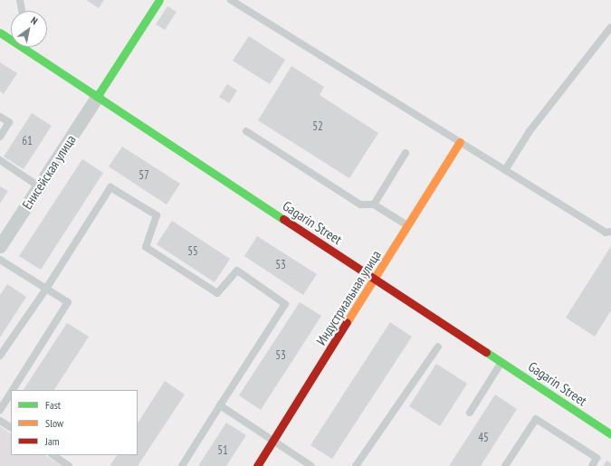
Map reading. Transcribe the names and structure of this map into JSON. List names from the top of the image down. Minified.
{"streets":{"main road":["Gagarin Street","Индустриальная улица"],"street":["Енисейская улица"]},"crossings":[["Енисейская улица","Gagarin Street"],["Gagarin Street","Индустриальная улица"]],"house_numbers":["52","61","57","55","53","53","45","51"],"legend":["Fast","Slow","Jam"],"north":"top right"}
